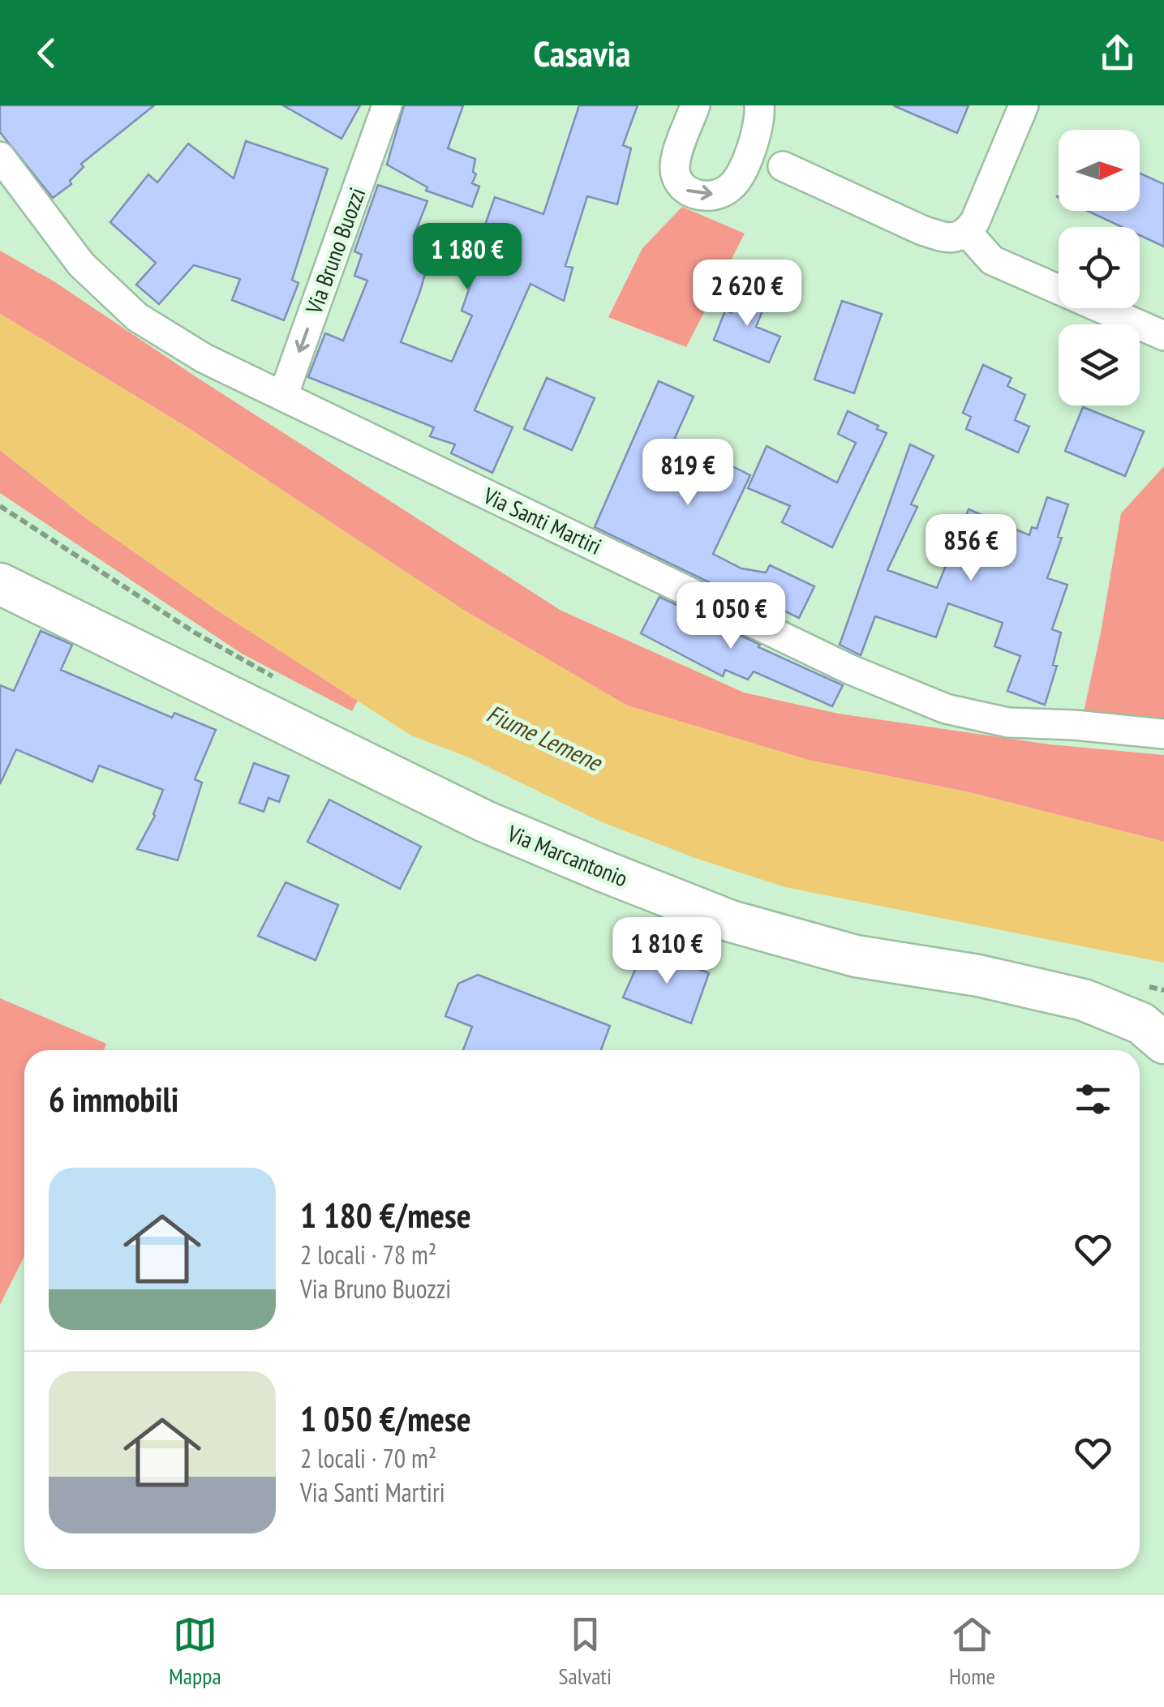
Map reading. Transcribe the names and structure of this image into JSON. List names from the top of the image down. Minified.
{"streets":{"main road":["Via Marcantonio"],"street":["Via Bruno Buozzi","Via Santi Martiri"]},"crossings":[["Via Bruno Buozzi","Via Santi Martiri"]],"one_way":["Via Bruno Buozzi"],"water":["Fiume Lemene"],"north":"right","page":{"header":"Casavia","price":["1 180 €","2 620 €","819 €","856 €","1 050 €","1 810 €"],"heading":"6 immobili","list":[{"name":"1 180 €/mese","note":"2 locali · 78 m² · Via Bruno Buozzi"},{"name":"1 050 €/mese","note":"2 locali · 70 m² · Via Santi Martiri"}],"tabs":["Mappa","Salvati","Home"]}}
